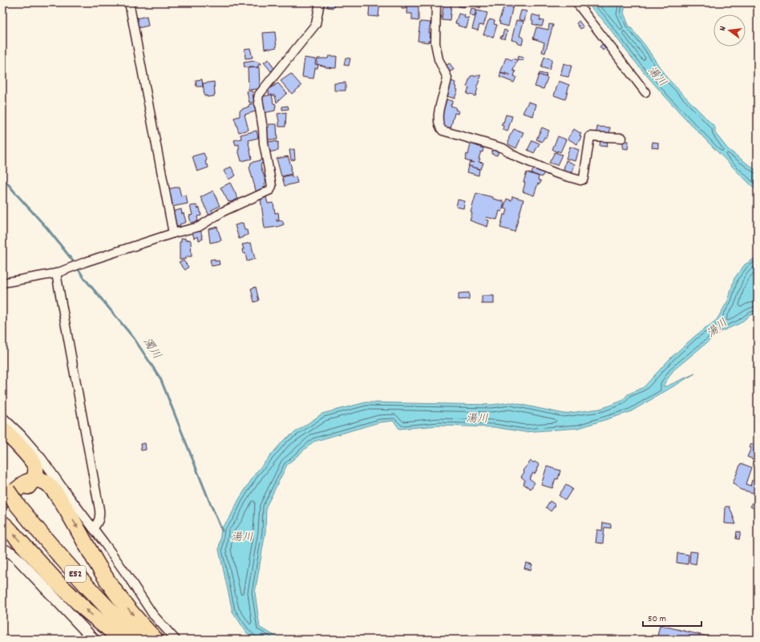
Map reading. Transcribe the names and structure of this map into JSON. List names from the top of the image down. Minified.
{"streets":{"highway":["E52"]},"water":["湯川","濁川"],"scale_bar":"50 m","north":"left"}
